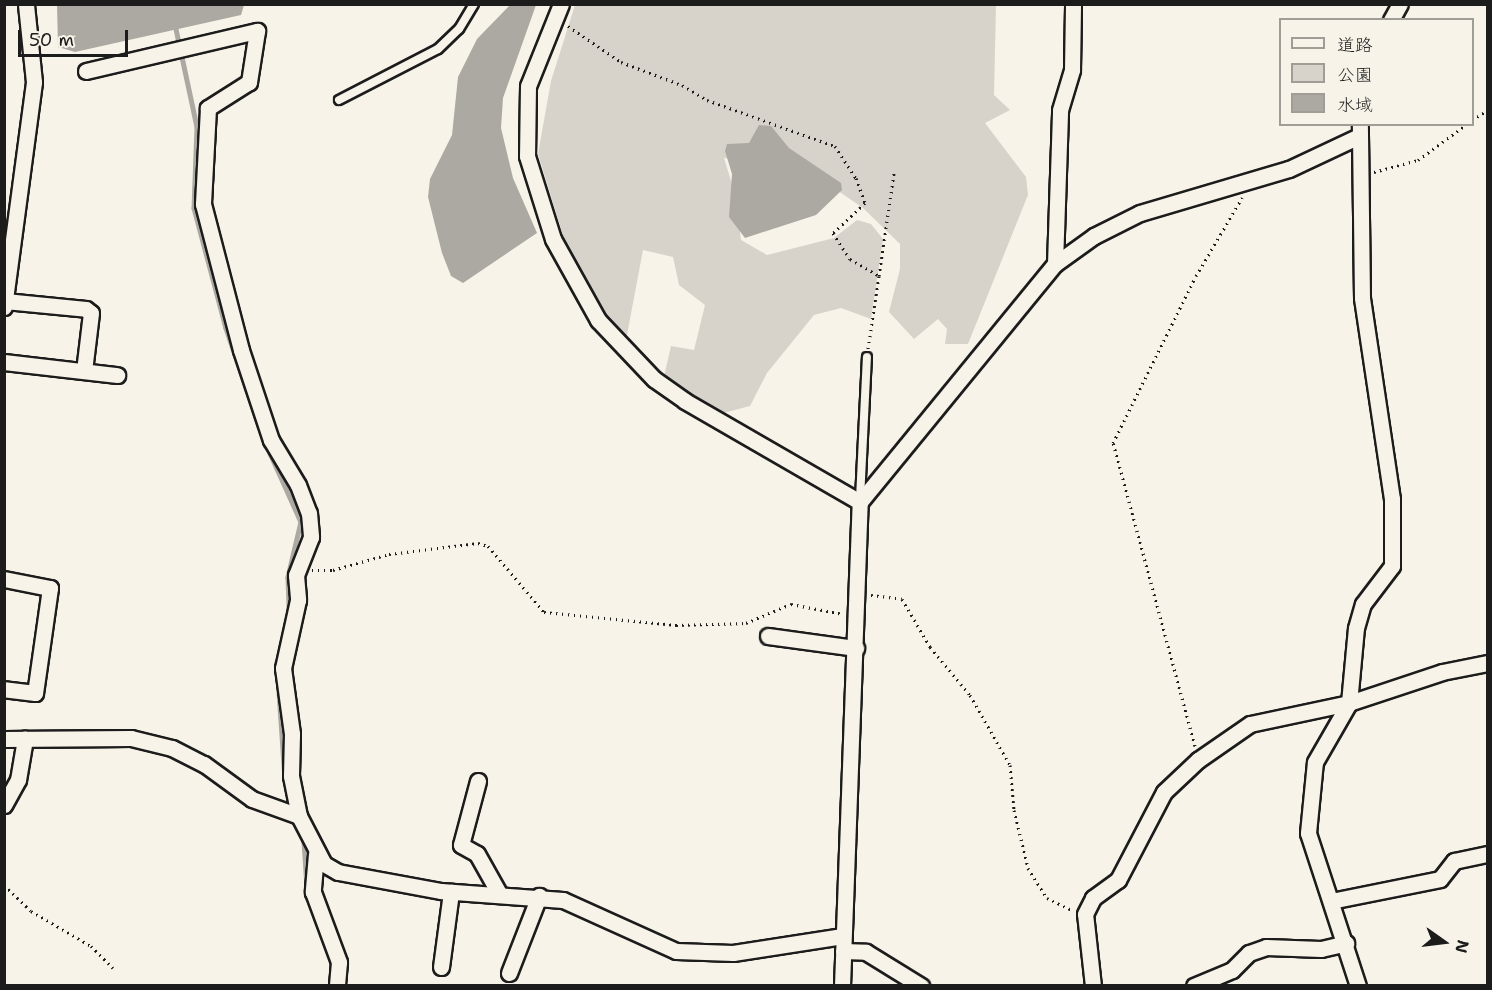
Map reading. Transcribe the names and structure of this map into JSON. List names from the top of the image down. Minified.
{"legend":["道路","公園","水域"],"scale_bar":"50 m","north":"right"}
